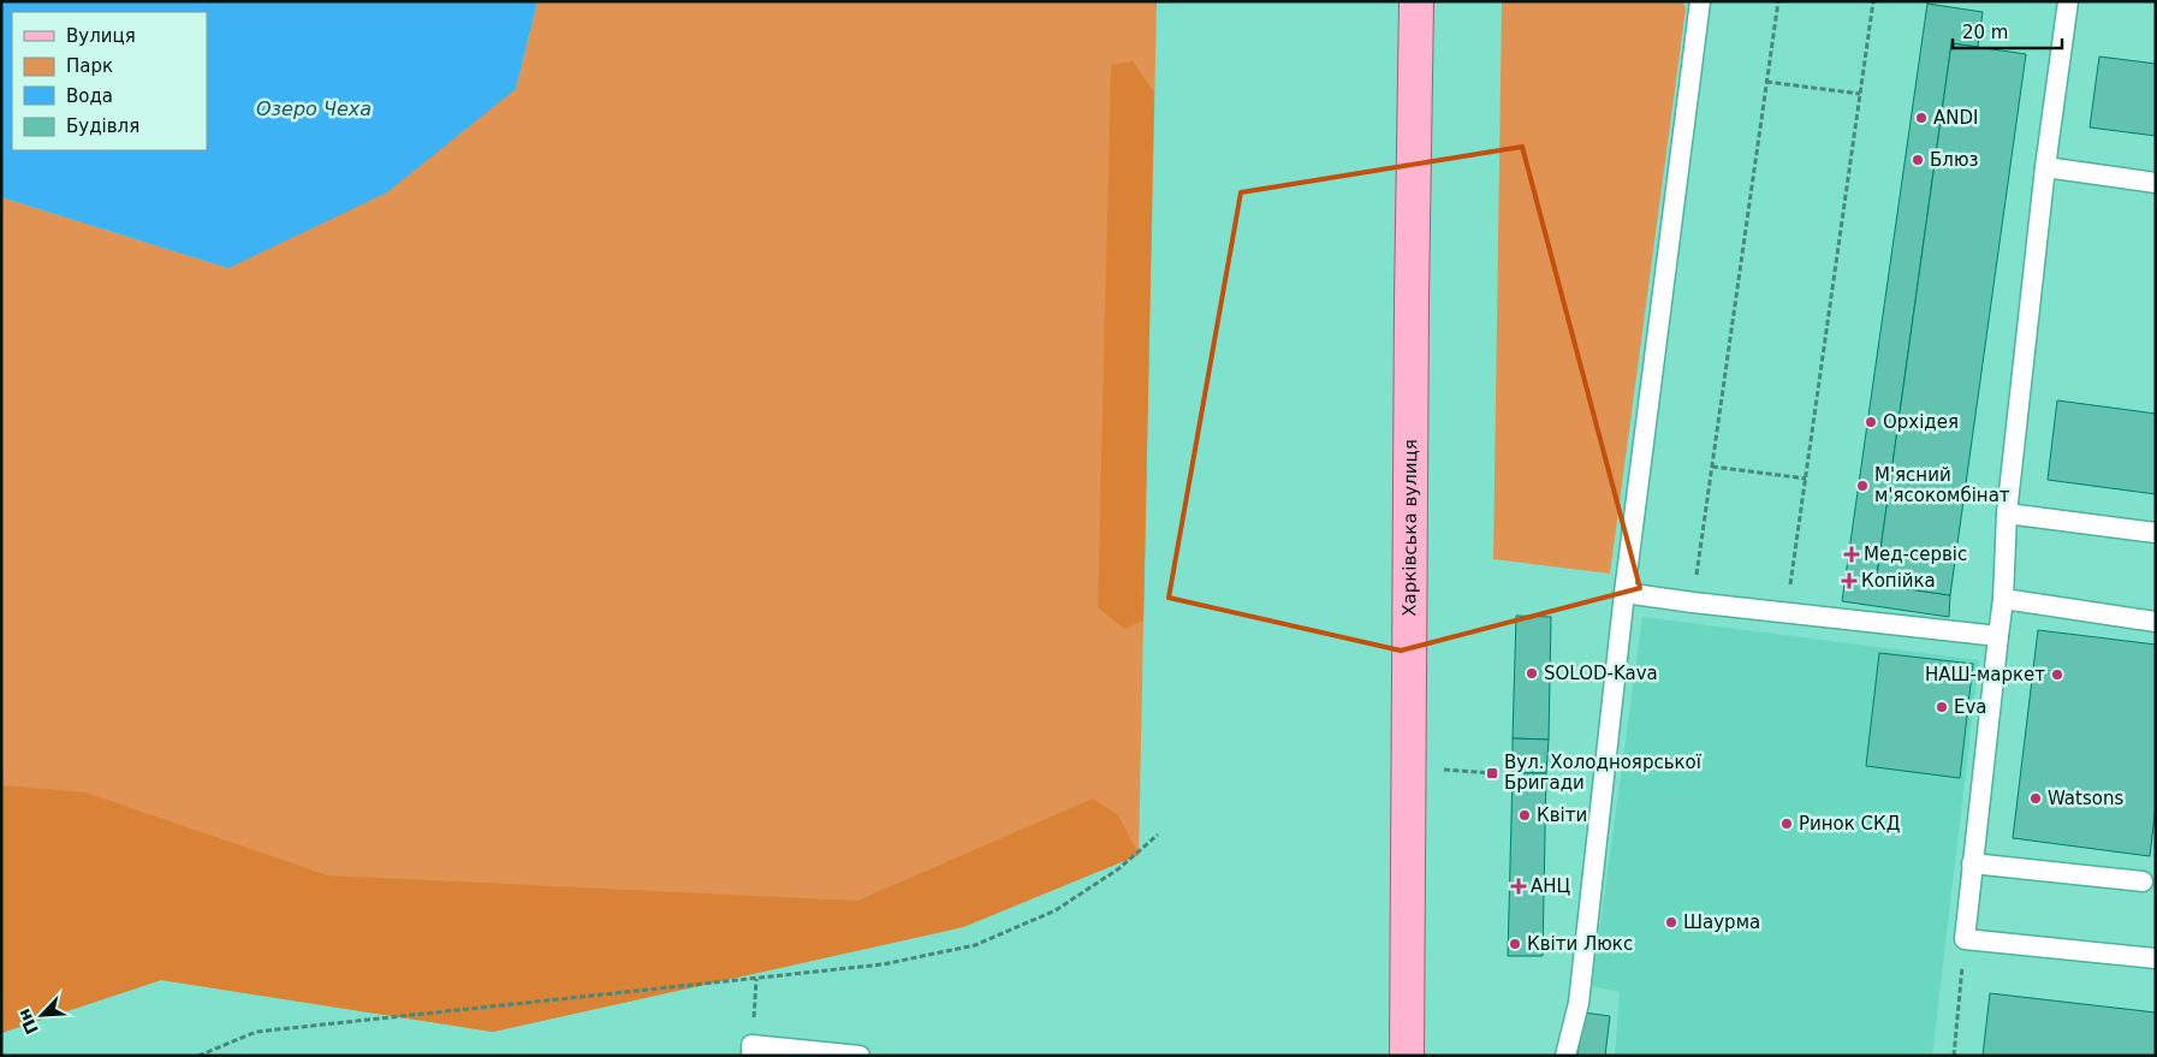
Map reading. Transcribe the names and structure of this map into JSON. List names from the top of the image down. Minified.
{"streets":{"main road":["Харківська вулиця"]},"water":["Озеро Чеха"],"places":{"other":["ANDI","Блюз","Орхідея","М'ясний м'ясокомбінат","SOLOD-Kava","НАШ-маркет","Eva","Watsons","Квіти","Ринок СКД","Шаурма","Квіти Люкс"],"health":["Мед-сервіс","Копійка","АНЦ"],"transit":["Вул. Холодноярської Бригади"]},"legend":["Вулиця","Парк","Вода","Будівля"],"scale_bar":"20 m","north":"bottom left"}
